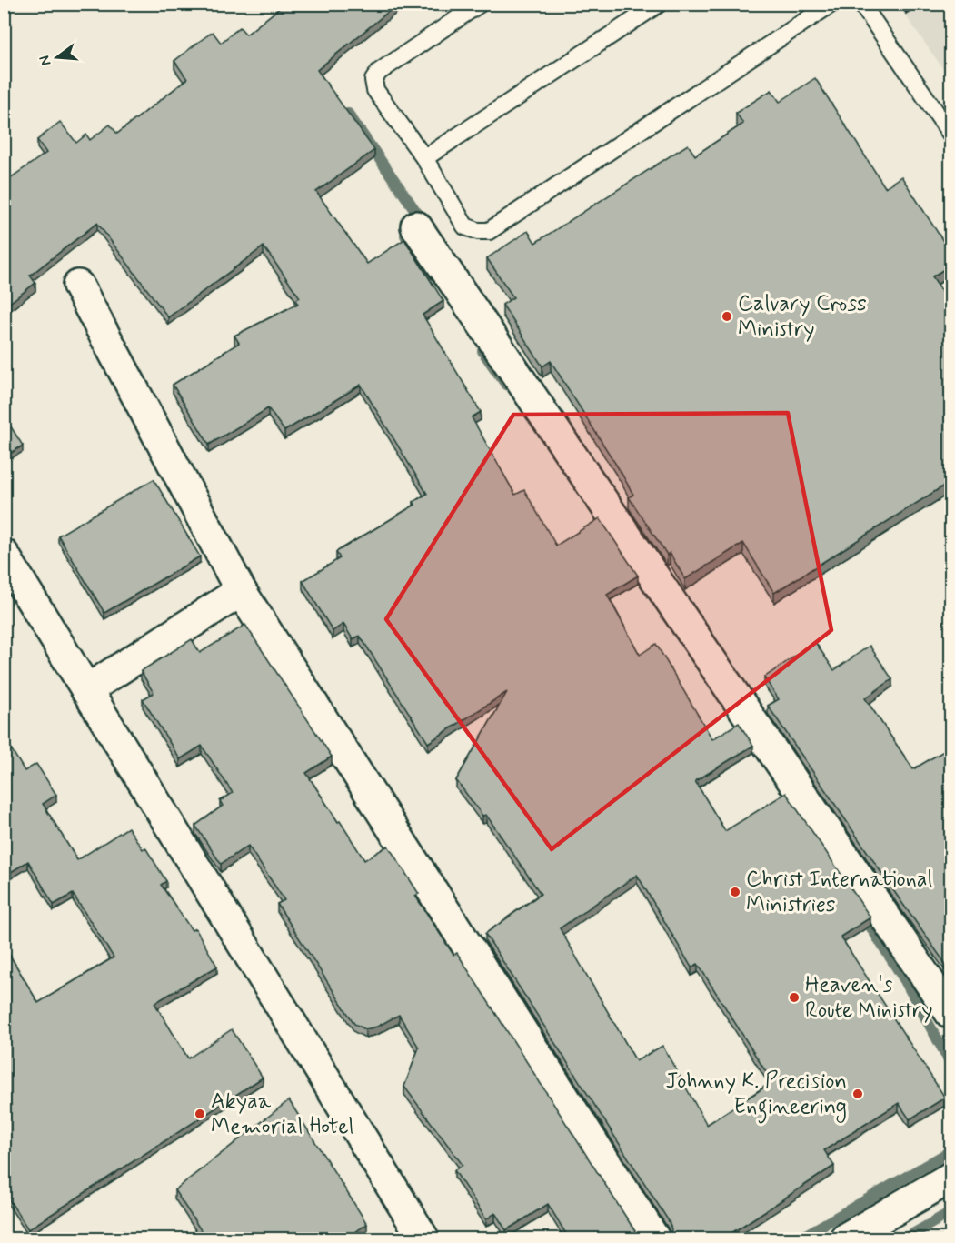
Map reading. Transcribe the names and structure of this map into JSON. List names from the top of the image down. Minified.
{"places":["Calvary Cross Ministry","Christ International Ministries","Heaven's Route Ministry","Johnny K. Precision Engineering","Akyaa Memorial Hotel"],"north":"left"}
